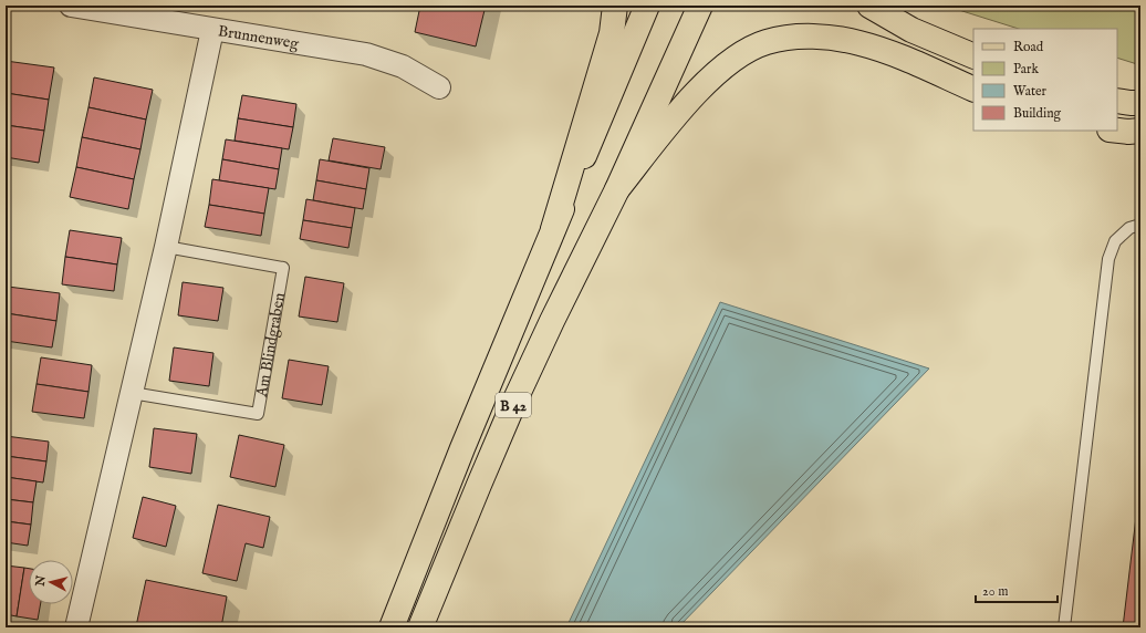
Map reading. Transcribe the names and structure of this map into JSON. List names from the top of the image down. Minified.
{"streets":{"main road":["B 42"],"street":["Brunnenweg"],"lane":["Am Blindgraben"]},"legend":["Road","Park","Water","Building"],"scale_bar":"20 m","north":"left"}
